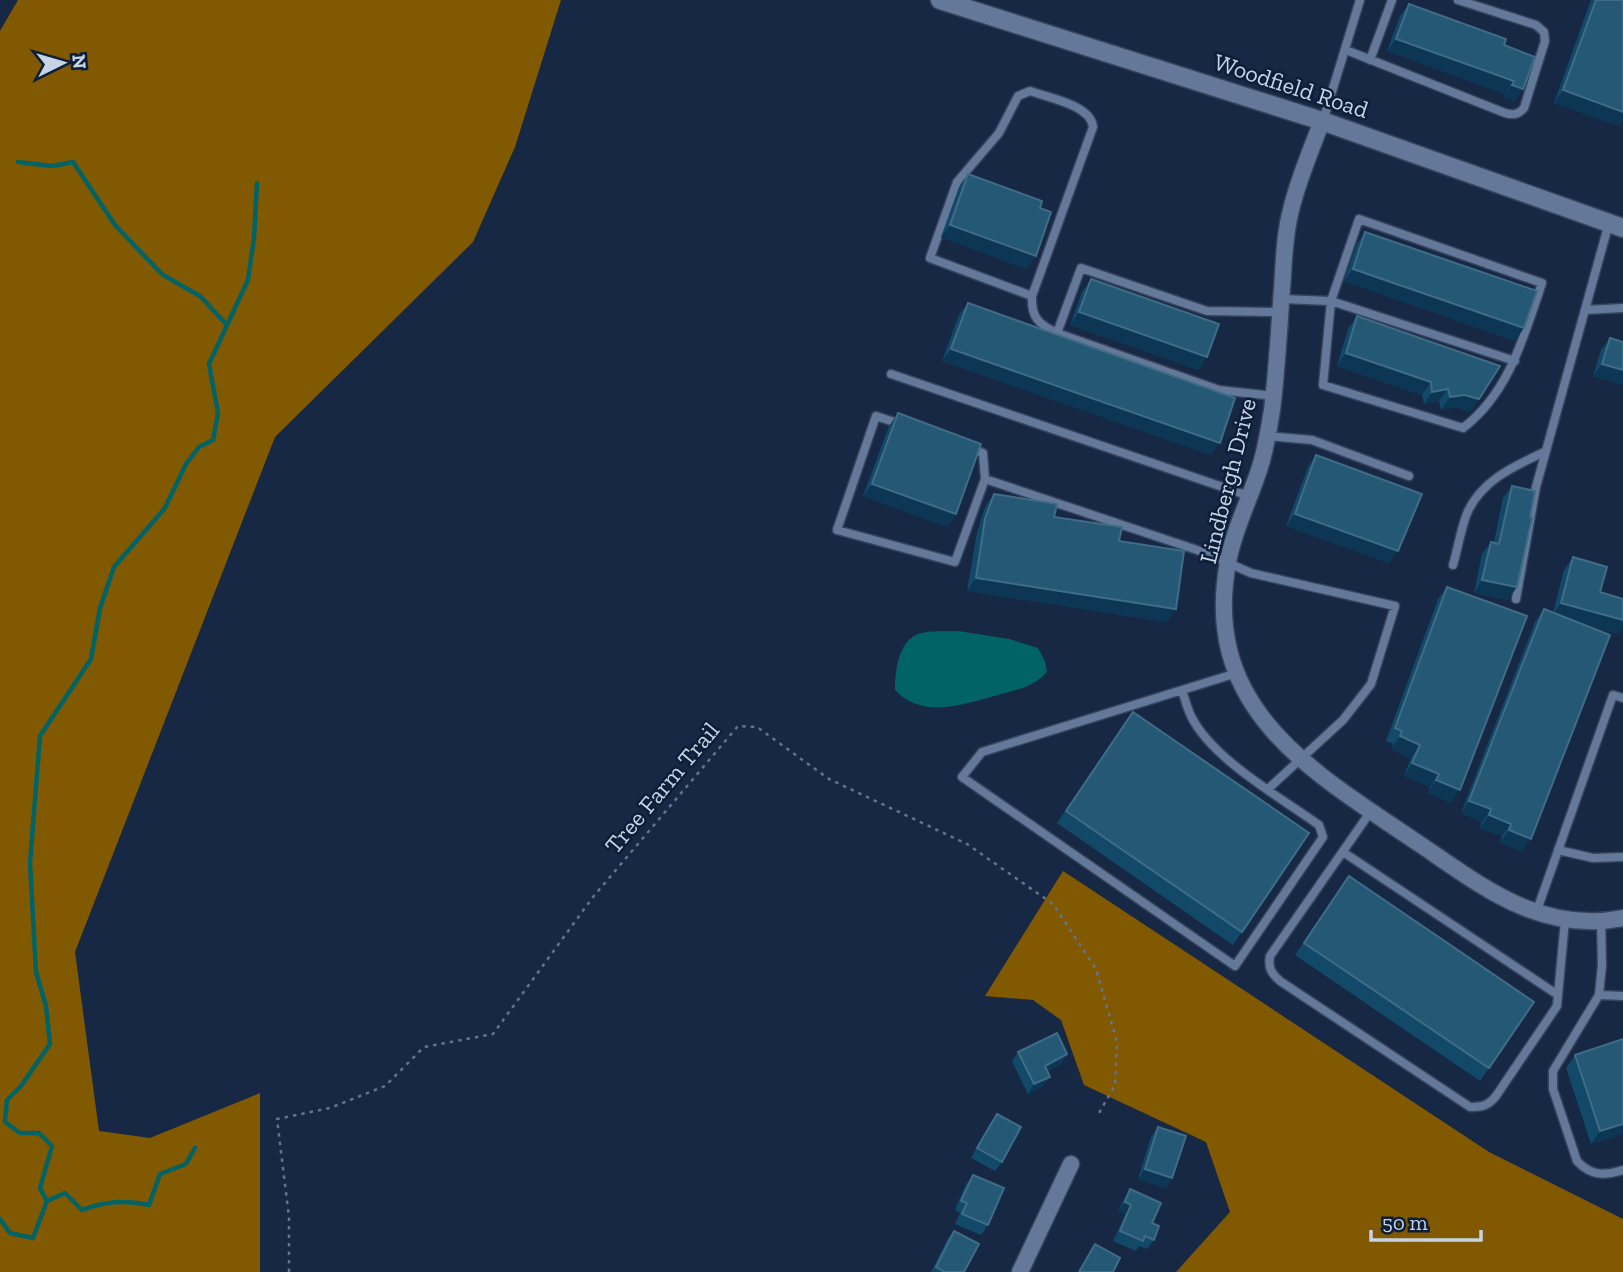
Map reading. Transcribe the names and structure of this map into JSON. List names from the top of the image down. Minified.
{"streets":{"main road":["Woodfield Road"],"street":["Lindbergh Drive"],"path":["Tree Farm Trail"]},"crossings":[["Woodfield Road","Lindbergh Drive"]],"scale_bar":"50 m","north":"right"}
